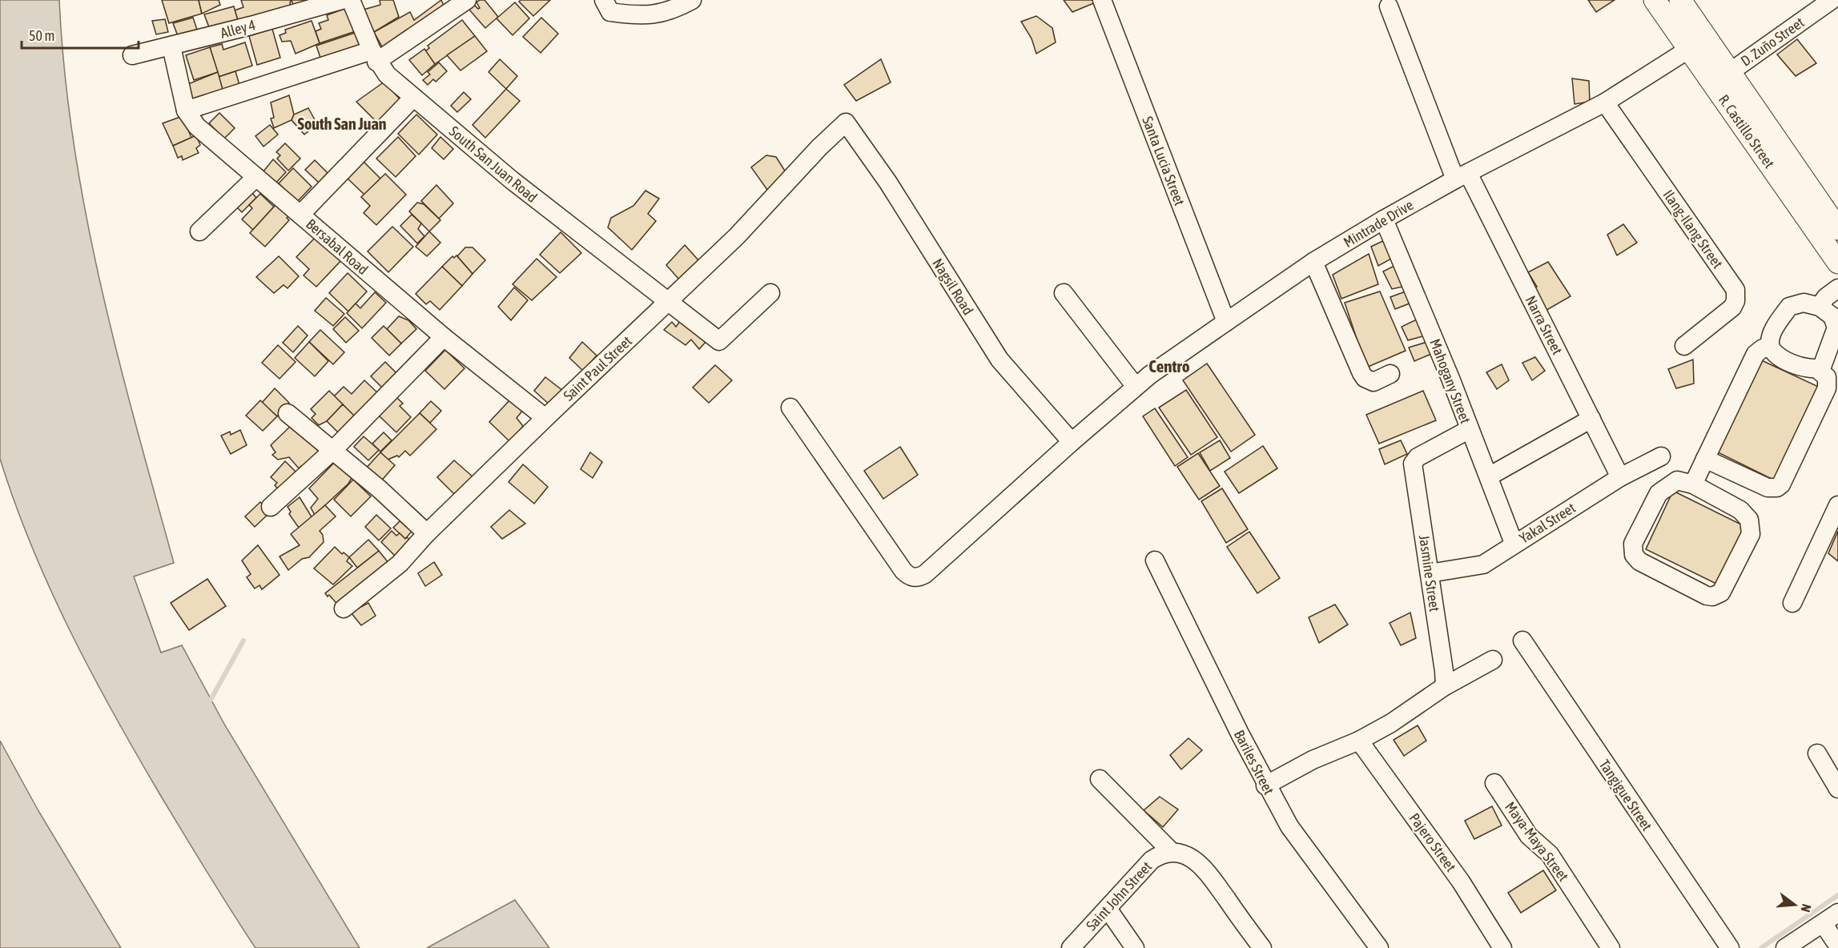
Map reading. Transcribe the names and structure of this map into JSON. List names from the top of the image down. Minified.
{"streets":{"main road":["R. Castillo Street"],"street":["Alley 4","D. Zuño Street","Santa Lucia Street","South San Juan Road","Mintrade Drive","Ilang-Ilang Street","Bersabal Road","Nagsil Road","Narra Street","Saint Paul Street","Mahogany Street","Yakal Street","Jasmine Street","Bariles Street","Tangigue Street","Maya-Maya Street","Pajero Street","Saint John Street"]},"crossings":[["Alley 4","Bersabal Road"],["D. Zuño Street","R. Castillo Street"],["R. Castillo Street","Mintrade Drive"],["Santa Lucia Street","Mintrade Drive"],["South San Juan Road","Saint Paul Street"],["Mintrade Drive","Ilang-Ilang Street"],["Mintrade Drive","Nagsil Road"],["Mintrade Drive","Narra Street"],["Mintrade Drive","Mahogany Street"],["Bersabal Road","Saint Paul Street"],["Nagsil Road","Saint Paul Street"],["Narra Street","Yakal Street"],["Mahogany Street","Yakal Street"],["Mahogany Street","Jasmine Street"],["Yakal Street","Jasmine Street"]],"districts":["South San Juan","Centro"],"scale_bar":"50 m","north":"right"}
